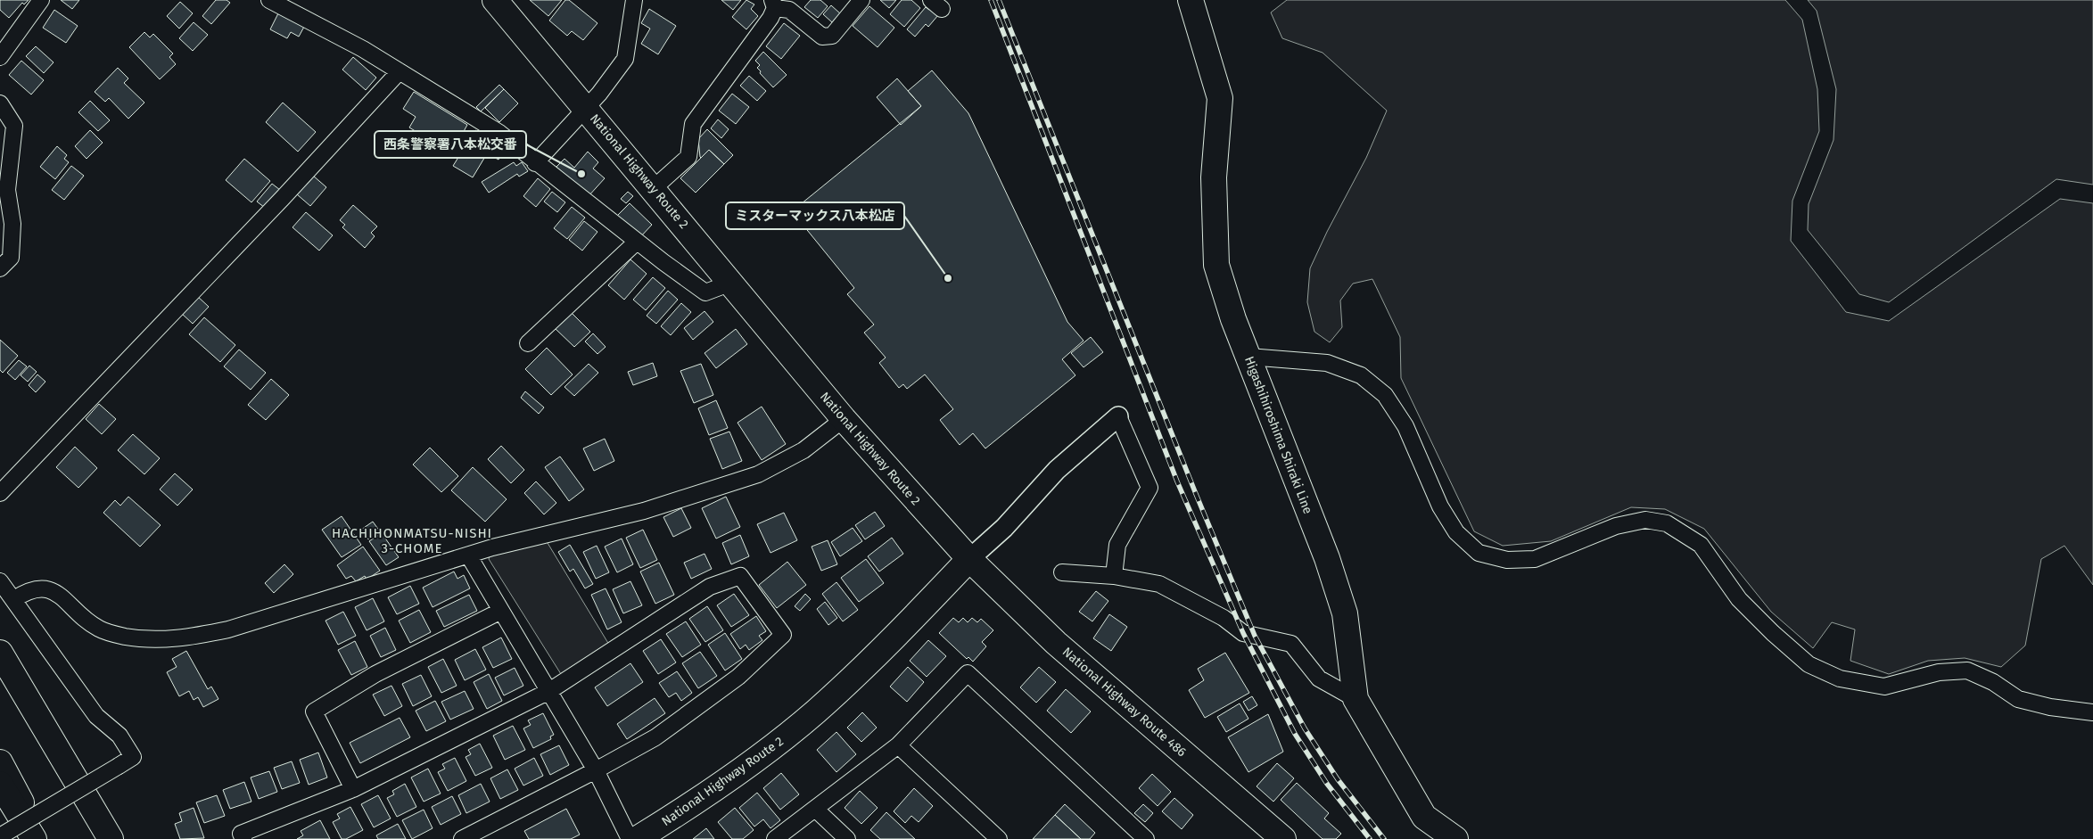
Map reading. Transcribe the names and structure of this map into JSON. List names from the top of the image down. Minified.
{"streets":{"main road":["National Highway Route 2","Higashihiroshima Shiraki Line","National Highway Route 486"]},"crossings":[["National Highway Route 2","National Highway Route 486"]],"districts":["HACHIHONMATSU-NISHI 3-CHOME"],"places":["西条警察署八本松交番","ミスターマックス八本松店"]}
